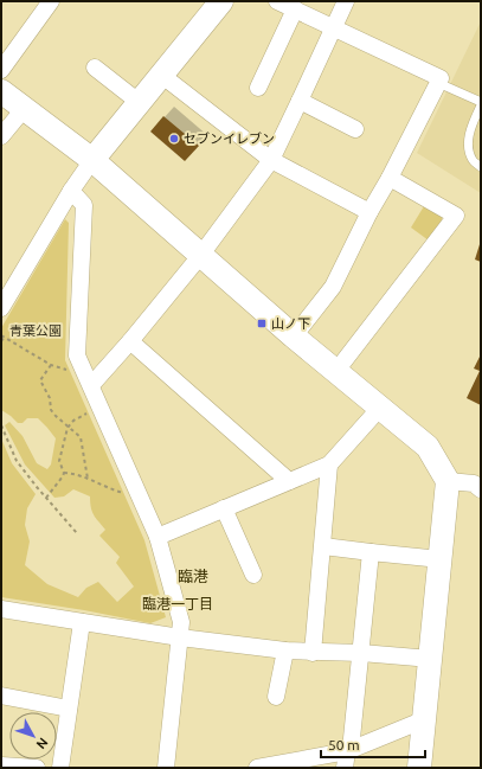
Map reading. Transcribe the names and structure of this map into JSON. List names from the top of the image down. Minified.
{"districts":["臨港","臨港一丁目"],"parks":["青葉公園"],"places":{"other":["セブンイレブン"],"transit":["山ノ下"]},"scale_bar":"50 m","north":"bottom right"}
